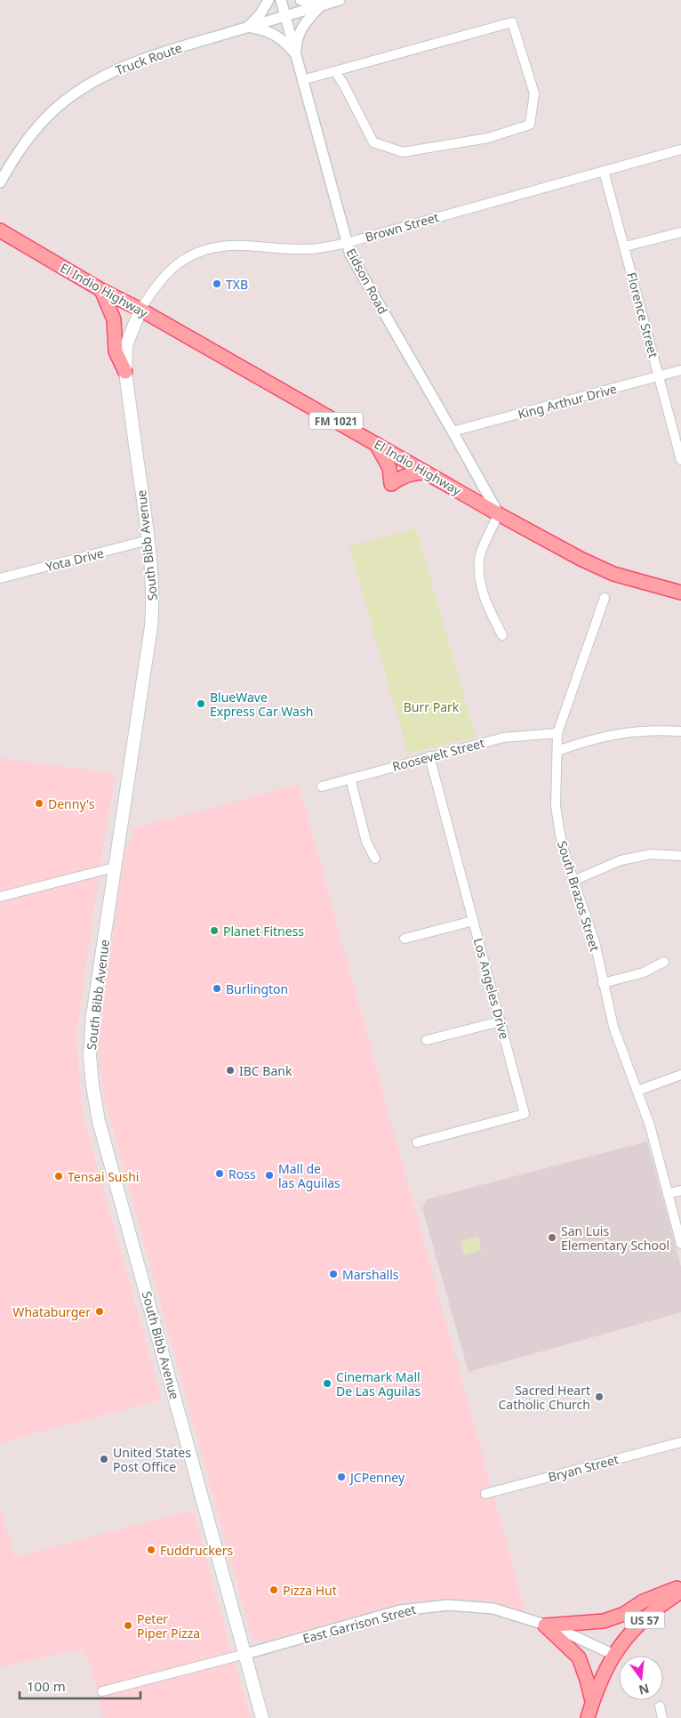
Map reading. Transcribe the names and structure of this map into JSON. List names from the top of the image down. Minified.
{"streets":{"main road":["El Indio Highway","FM 1021","South Bibb Avenue","US 57"],"street":["Truck Route","Brown Street","Eidson Road","Florence Street","King Arthur Drive","Yota Drive","Roosevelt Street","South Brazos Street","Los Angeles Drive","Bryan Street","East Garrison Street"]},"crossings":[["Truck Route","Eidson Road"],["Brown Street","Eidson Road"],["Brown Street","El Indio Highway"],["Brown Street","Florence Street"],["Brown Street","South Bibb Avenue"],["Eidson Road","El Indio Highway"],["Eidson Road","King Arthur Drive"],["El Indio Highway","South Bibb Avenue"],["Florence Street","King Arthur Drive"],["South Bibb Avenue","Yota Drive"],["South Bibb Avenue","East Garrison Street"],["Roosevelt Street","South Brazos Street"],["Roosevelt Street","Los Angeles Drive"],["US 57","East Garrison Street"]],"parks":["Burr Park"],"places":["TXB","BlueWave Express Car Wash","Denny's","Planet Fitness","Burlington","IBC Bank","Ross","Mall de las Aguilas","Tensai Sushi","San Luis Elementary School","Marshalls","Whataburger","Cinemark Mall De Las Aguilas","Sacred Heart Catholic Church","United States Post Office","JCPenney","Fuddruckers","Pizza Hut","Peter Piper Pizza"],"scale_bar":"100 m","north":"bottom"}
